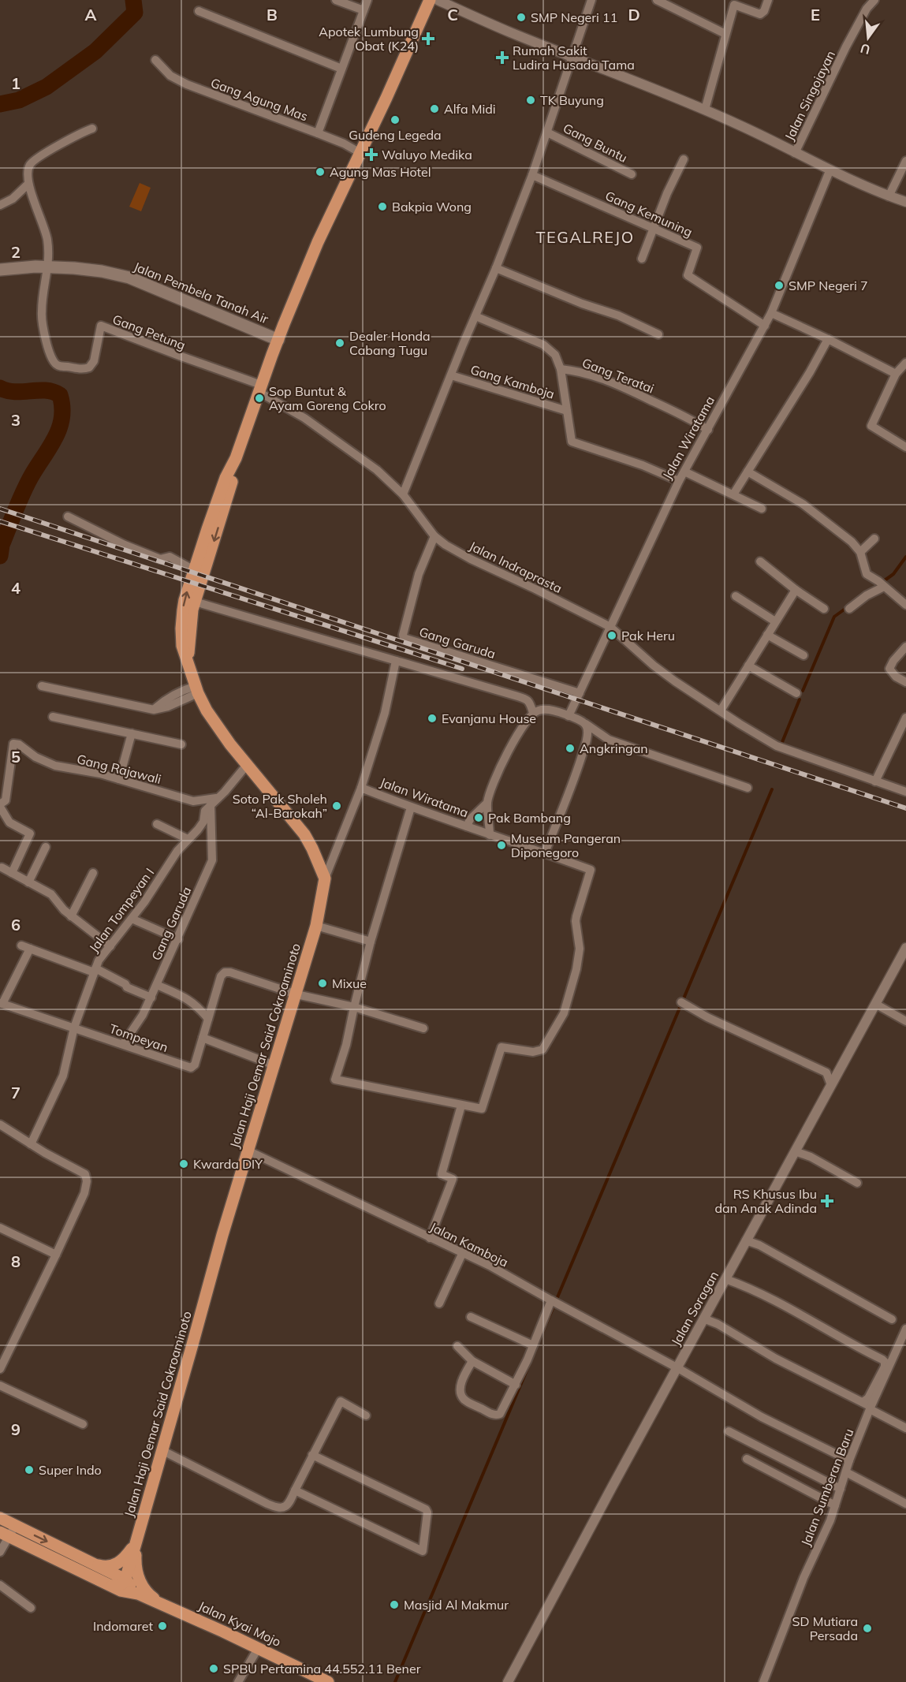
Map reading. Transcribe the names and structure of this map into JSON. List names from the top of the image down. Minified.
{"streets":{"main road":["Jalan Pembela Tanah Air","Jalan Haji Oemar Said Cokroaminoto","Jalan Kyai Mojo"],"street":["Jalan Singojayan","Gang Agung Mas","Gang Buntu","Gang Kemuning","Gang Petung","Gang Teratai","Gang Kamboja","Jalan Wiratama","Jalan Indraprasta","Gang Garuda","Gang Rajawali","Jalan Tompeyan I","Tompeyan","Jalan Kamboja","Jalan Soragan","Jalan Sumberan Baru"]},"crossings":[["Gang Kemuning","Jalan Wiratama"],["Jalan Pembela Tanah Air","Gang Petung"],["Gang Petung","Jalan Indraprasta"],["Gang Teratai","Gang Kamboja"],["Gang Teratai","Jalan Wiratama"],["Gang Kamboja","Jalan Wiratama"],["Jalan Wiratama","Jalan Indraprasta"],["Jalan Wiratama","Gang Garuda"],["Jalan Wiratama","Jalan Haji Oemar Said Cokroaminoto"],["Jalan Indraprasta","Gang Garuda"],["Gang Garuda","Jalan Tompeyan I"],["Gang Garuda","Tompeyan"],["Gang Rajawali","Jalan Tompeyan I"],["Jalan Tompeyan I","Tompeyan"],["Jalan Haji Oemar Said Cokroaminoto","Jalan Kamboja"],["Jalan Haji Oemar Said Cokroaminoto","Jalan Kyai Mojo"],["Jalan Kamboja","Jalan Soragan"],["Jalan Kamboja","Jalan Sumberan Baru"]],"districts":["TEGALREJO"],"places":{"other":["SMP Negeri 11","TK Buyung","Alfa Midi","Gudeng Legeda","Agung Mas Hotel","Bakpia Wong","SMP Negeri 7","Dealer Honda Cabang Tugu","Sop Buntut & Ayam Goreng Cokro","Pak Heru","Evanjanu House","Angkringan","Soto Pak Sholeh “Al-Barokah”","Pak Bambang","Museum Pangeran Diponegoro","Mixue","Kwarda DIY","Super Indo","Masjid Al Makmur","Indomaret","SD Mutiara Persada","SPBU Pertamina 44.552.11 Bener"],"health":["Apotek Lumbung Obat (K24)","Rumah Sakit Ludira Husada Tama","Waluyo Medika","RS Khusus Ibu dan Anak Adinda"]},"north":"bottom","grid":{"columns":["A","B","C","D","E"],"rows":["1","2","3","4","5","6","7","8","9"]}}
